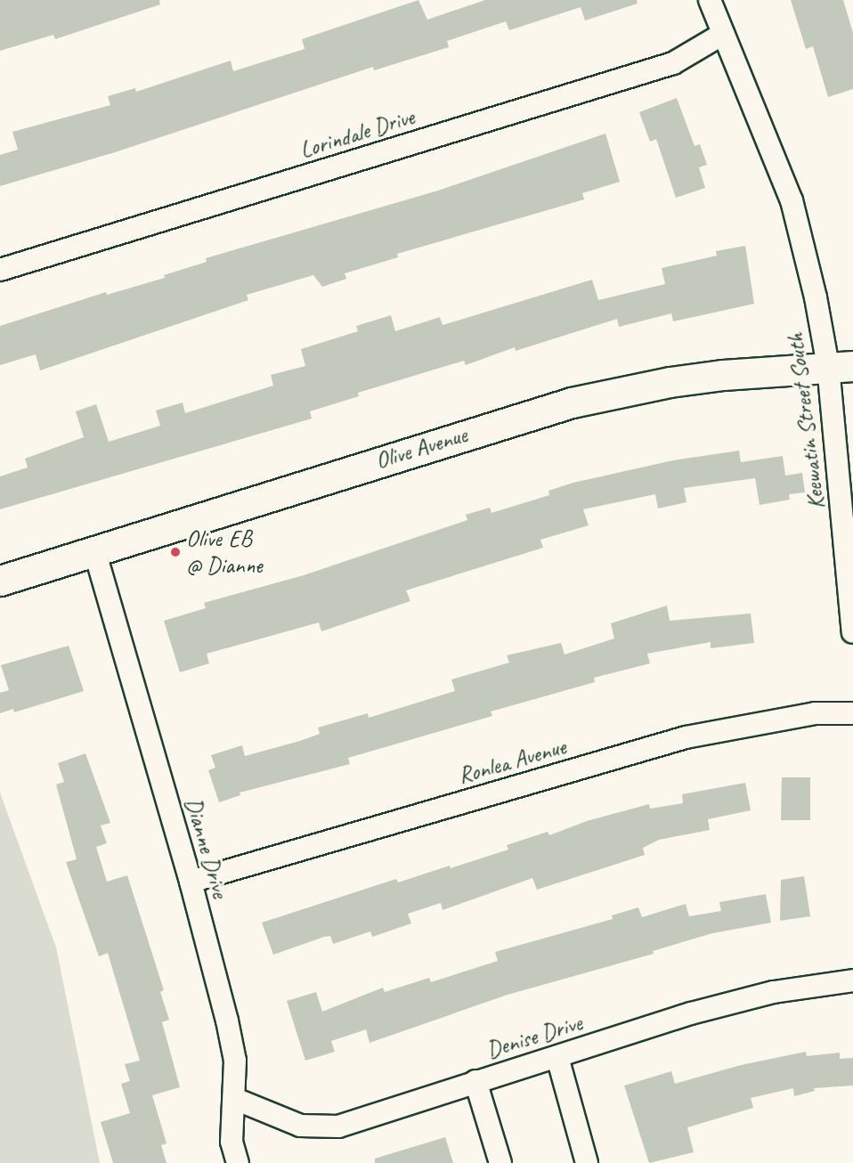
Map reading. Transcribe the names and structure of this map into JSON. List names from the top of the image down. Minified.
{"streets":{"main road":["Olive Avenue"],"street":["Lorindale Drive","Keewatin Street South","Ronlea Avenue","Dianne Drive","Denise Drive"]},"crossings":[["Lorindale Drive","Keewatin Street South"],["Keewatin Street South","Olive Avenue"],["Olive Avenue","Dianne Drive"],["Ronlea Avenue","Dianne Drive"],["Dianne Drive","Denise Drive"]],"places":["Olive EB @ Dianne"]}
